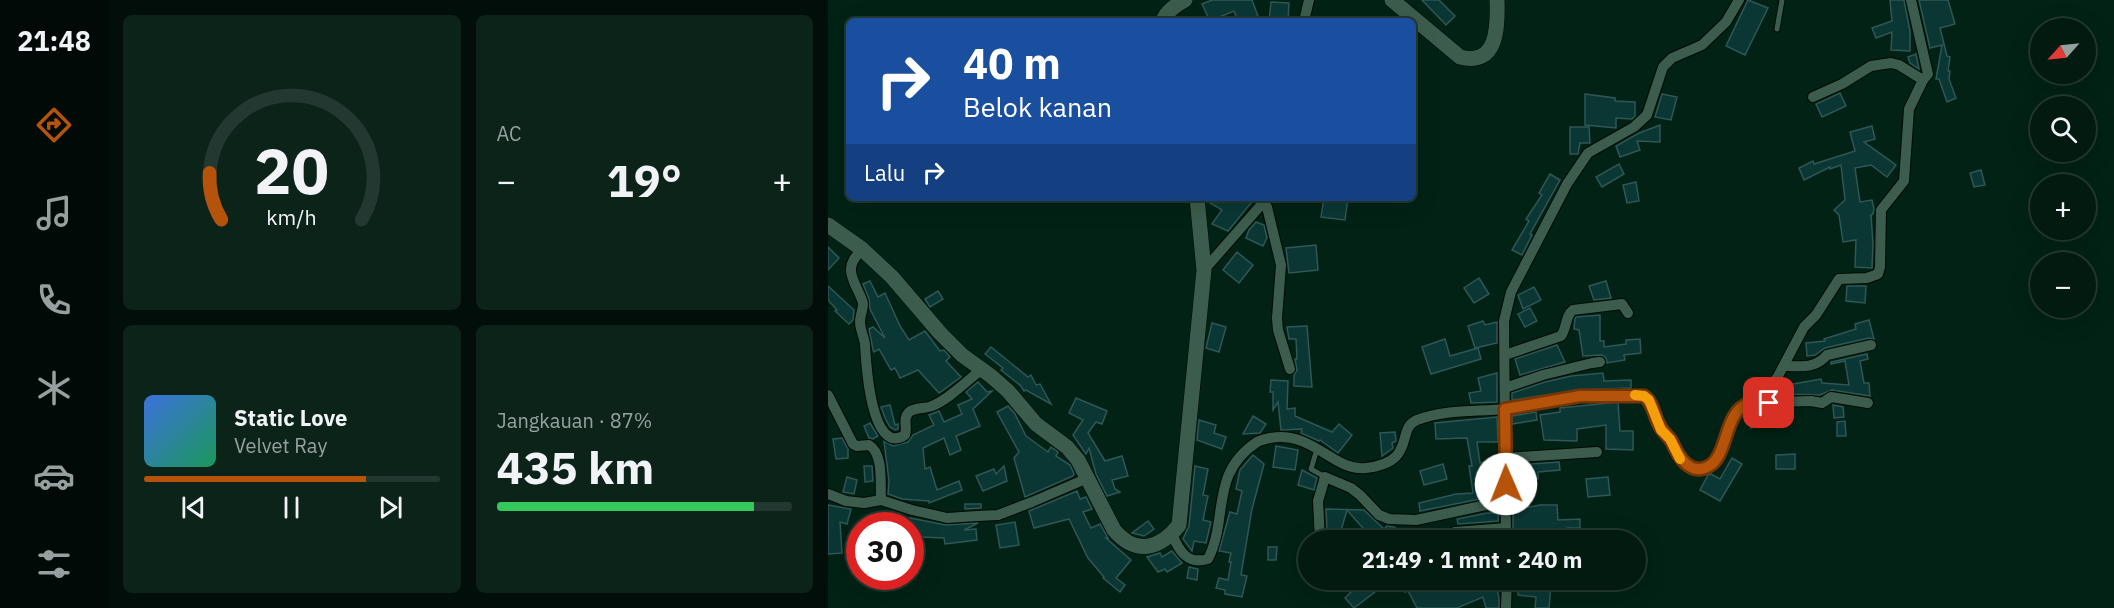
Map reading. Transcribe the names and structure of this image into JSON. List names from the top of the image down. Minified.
{"north":"bottom left","page":{"tabs":"21:48","tile":["AC",["Jangkauan · 87%","435 km"]],"map_buttons":["+","−"],"turn":["40 m","Belok kanan"],"then":"Lalu","heat":["−","19°","+"],"song":["Static Love","Velvet Ray"],"limit":"30","trip":"21:49 · 1 mnt · 240 m","gauge":["20","km/h"]}}
